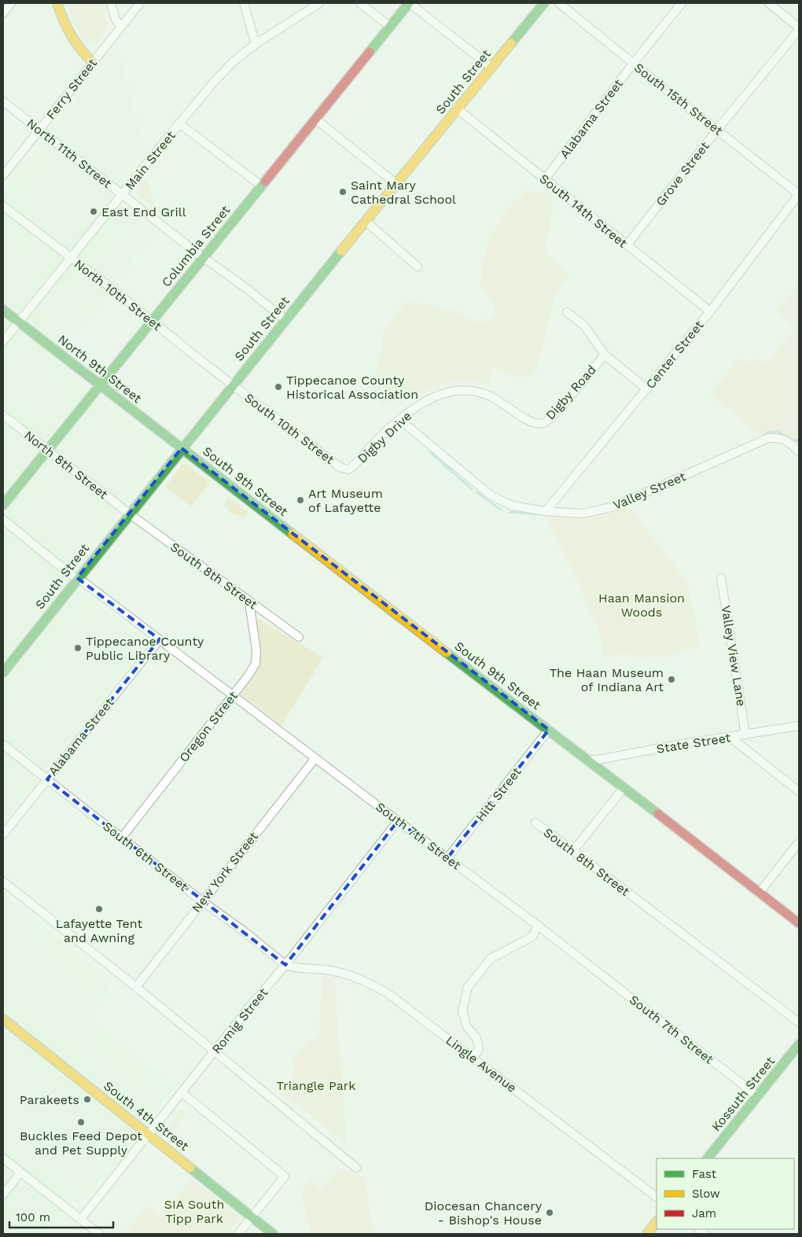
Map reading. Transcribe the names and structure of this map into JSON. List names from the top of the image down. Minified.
{"streets":{"main road":["South Street","Columbia Street","North 9th Street","South 9th Street","Kossuth Street","South 4th Street"],"street":["Ferry Street","South 15th Street","Alabama Street","North 11th Street","Main Street","Grove Street","South 14th Street","North 10th Street","Center Street","Digby Road","South 10th Street","Digby Drive","North 8th Street","Valley Street","South 8th Street","Valley View Lane","Oregon Street","State Street","Hitt Street","South 7th Street","South 6th Street","New York Street","Romig Street","Lingle Avenue"]},"crossings":[["South Street","North 11th Street"],["South Street","South 14th Street"],["South Street","North 10th Street"],["South Street","North 9th Street"],["South Street","South 10th Street"],["South Street","North 8th Street"],["South Street","South 9th Street"],["South Street","South 8th Street"],["South Street","South 7th Street"],["Ferry Street","North 11th Street"],["South 15th Street","Alabama Street"],["South 15th Street","Grove Street"],["South 15th Street","Center Street"],["Alabama Street","South 14th Street"],["Alabama Street","South 7th Street"],["Alabama Street","South 6th Street"],["North 11th Street","Main Street"],["North 11th Street","Columbia Street"],["Main Street","North 10th Street"],["Main Street","North 9th Street"],["Grove Street","South 14th Street"],["South 14th Street","Center Street"],["Columbia Street","North 10th Street"],["Columbia Street","North 9th Street"],["Columbia Street","North 8th Street"],["North 10th Street","South 10th Street"],["Center Street","Digby Road"],["Center Street","Valley Street"],["North 9th Street","South 9th Street"],["Digby Road","Digby Drive"],["South 10th Street","Digby Drive"],["Digby Drive","Valley Street"],["North 8th Street","South 8th Street"],["South 9th Street","State Street"],["South 9th Street","Hitt Street"],["South 8th Street","Oregon Street"],["Valley View Lane","State Street"],["Oregon Street","South 7th Street"],["Oregon Street","South 6th Street"],["Hitt Street","South 7th Street"],["South 7th Street","New York Street"],["South 7th Street","Romig Street"],["South 7th Street","Kossuth Street"],["South 6th Street","New York Street"],["South 6th Street","Romig Street"],["South 6th Street","Lingle Avenue"],["Romig Street","Lingle Avenue"],["Romig Street","South 4th Street"]],"parks":["Haan Mansion Woods","Triangle Park","SIA South Tipp Park"],"places":["Saint Mary Cathedral School","East End Grill","Tippecanoe County Historical Association","Art Museum of Lafayette","Tippecanoe County Public Library","The Haan Museum of Indiana Art","Lafayette Tent and Awning","Parakeets","Buckles Feed Depot and Pet Supply","Diocesan Chancery - Bishop's House"],"legend":["Fast","Slow","Jam"],"scale_bar":"100 m"}
